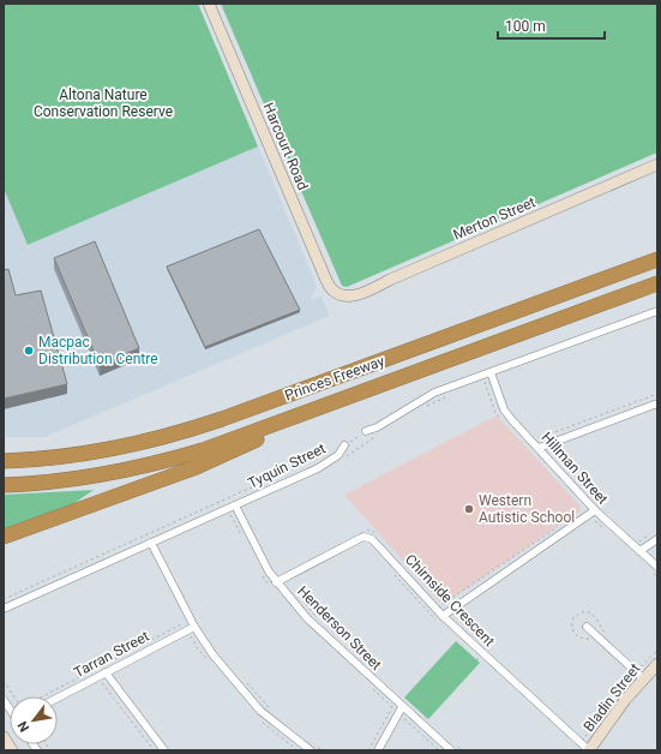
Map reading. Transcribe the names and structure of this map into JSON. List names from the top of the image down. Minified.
{"streets":{"highway":["Princes Freeway"],"street":["Harcourt Road","Merton Street","Tyquin Street","Hillman Street","Chirnside Crescent","Henderson Street","Tarran Street","Bladin Street"]},"crossings":[["Harcourt Road","Merton Street"],["Tyquin Street","Henderson Street"],["Chirnside Crescent","Henderson Street"],["Chirnside Crescent","Bladin Street"]],"parks":["Altona Nature Conservation Reserve"],"places":["Macpac Distribution Centre","Western Autistic School"],"scale_bar":"100 m","north":"bottom left"}
